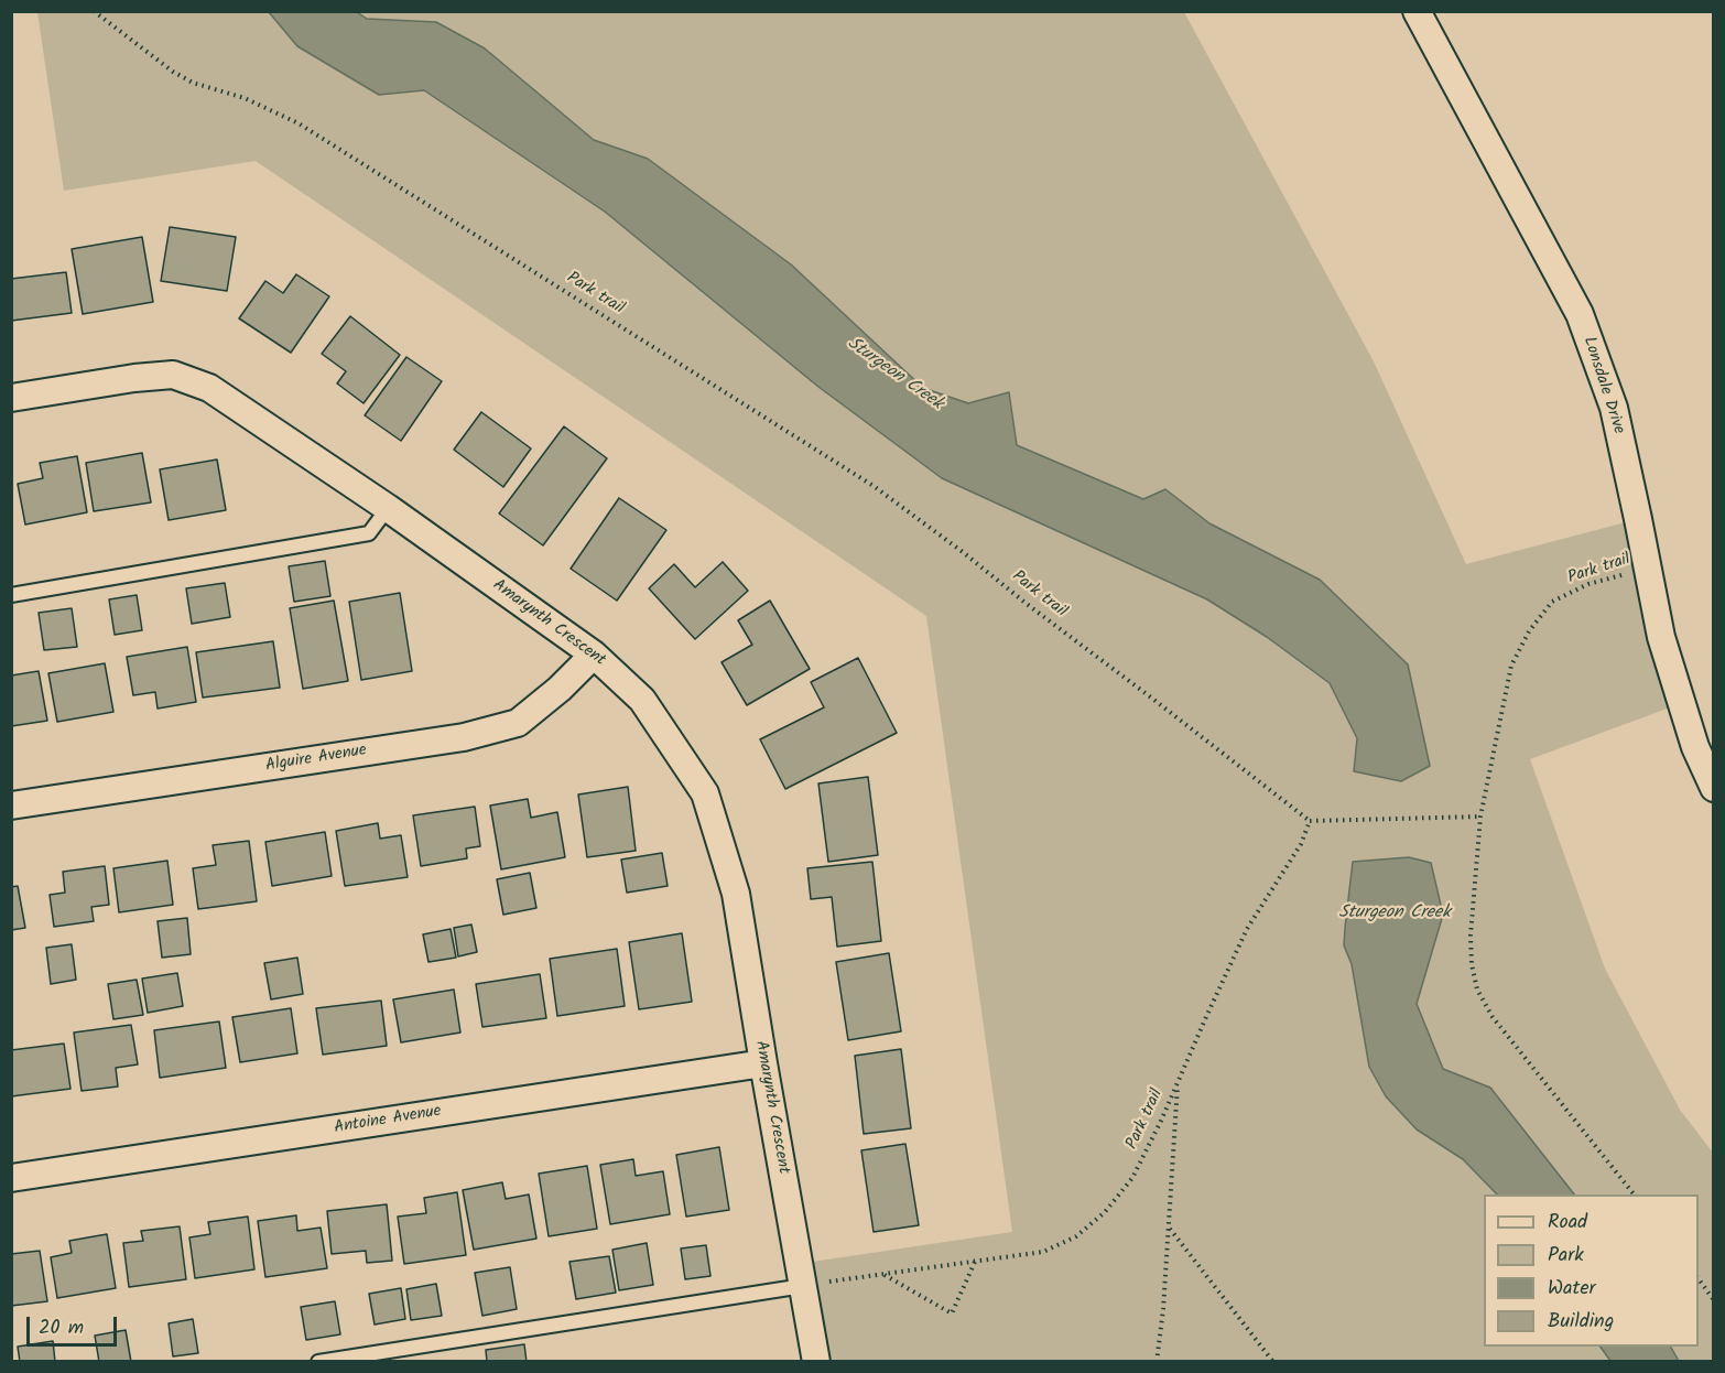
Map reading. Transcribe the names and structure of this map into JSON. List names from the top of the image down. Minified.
{"streets":{"street":["Lonsdale Drive","Amarynth Crescent","Alguire Avenue","Antoine Avenue"],"path":["Park trail"]},"crossings":[["Park trail","Lonsdale Drive"],["Park trail","Amarynth Crescent"],["Amarynth Crescent","Alguire Avenue"],["Amarynth Crescent","Antoine Avenue"]],"water":["Sturgeon Creek"],"legend":["Road","Park","Water","Building"],"scale_bar":"20 m"}
